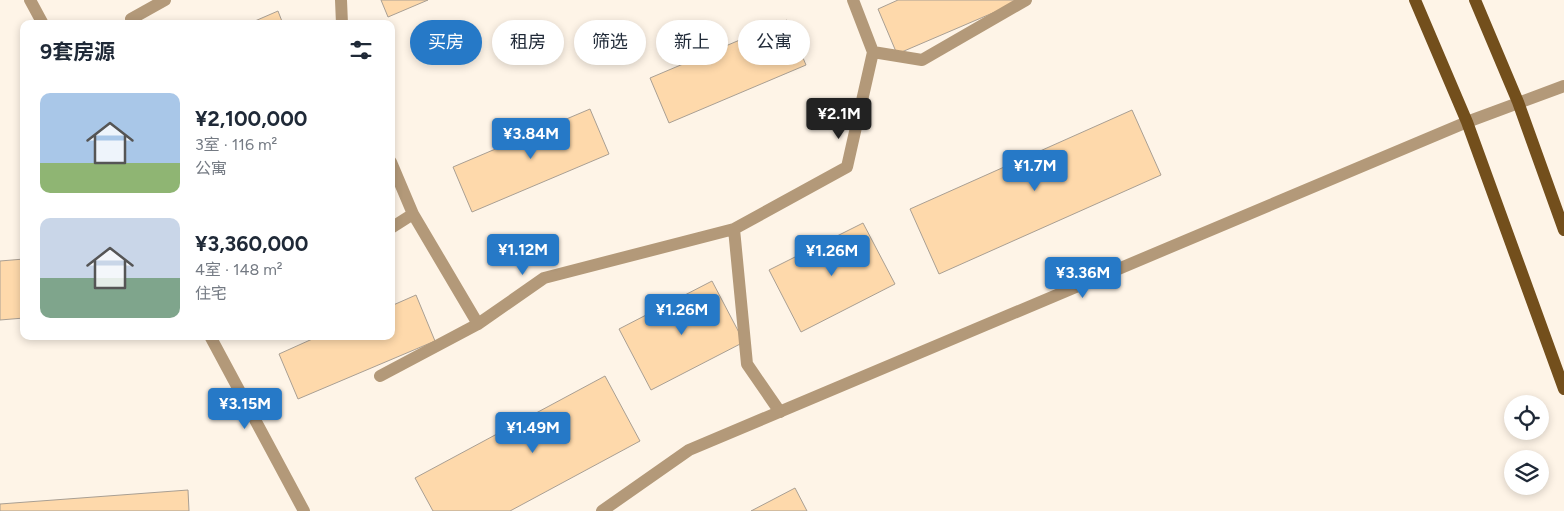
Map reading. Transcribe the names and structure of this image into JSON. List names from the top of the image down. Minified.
{"page":{"chip":["买房","租房","筛选","新上","公寓"],"heading":"9套房源","list":[{"name":"¥2,100,000","note":"3室 · 116 m² · 公寓"},{"name":"¥3,360,000","note":"4室 · 148 m² · 住宅"}],"price":["¥2.1M","¥3.84M","¥1.7M","¥1.12M","¥1.26M","¥3.36M","¥1.26M","¥3.15M","¥1.49M"]}}
